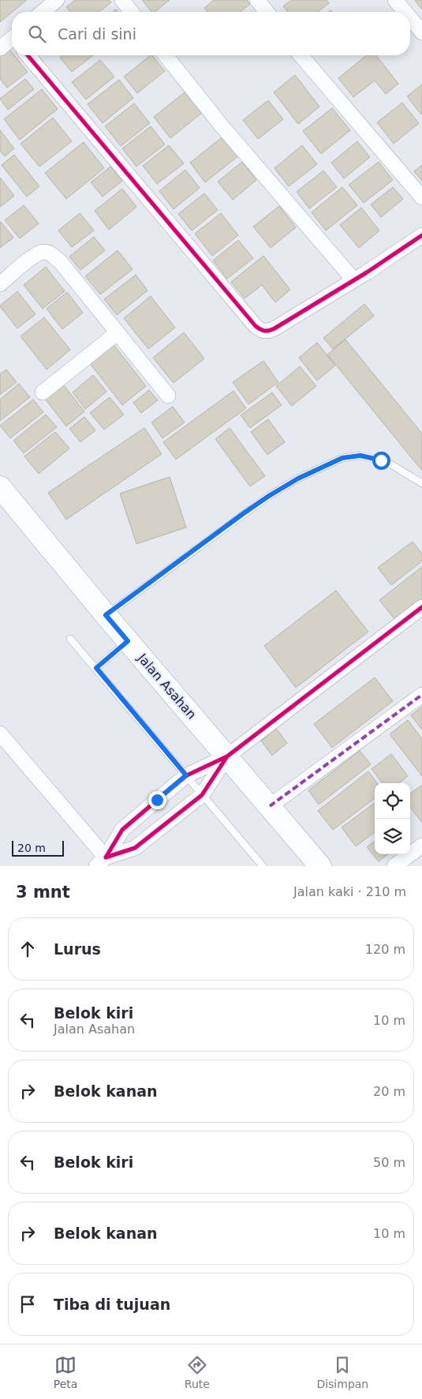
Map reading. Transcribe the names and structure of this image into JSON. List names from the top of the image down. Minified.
{"streets":{"main road":["Jalan Asahan"]},"scale_bar":"20 m","page":{"search":"Cari di sini","scale":"20 m","heading":["3 mnt","Jalan kaki · 210 m"],"list":[["Lurus","120 m"],["Belok kiri","Jalan Asahan","10 m"],["Belok kanan","20 m"],["Belok kiri","50 m"],["Belok kanan","10 m"],"Tiba di tujuan"],"nav":["Peta","Rute","Disimpan"]}}
